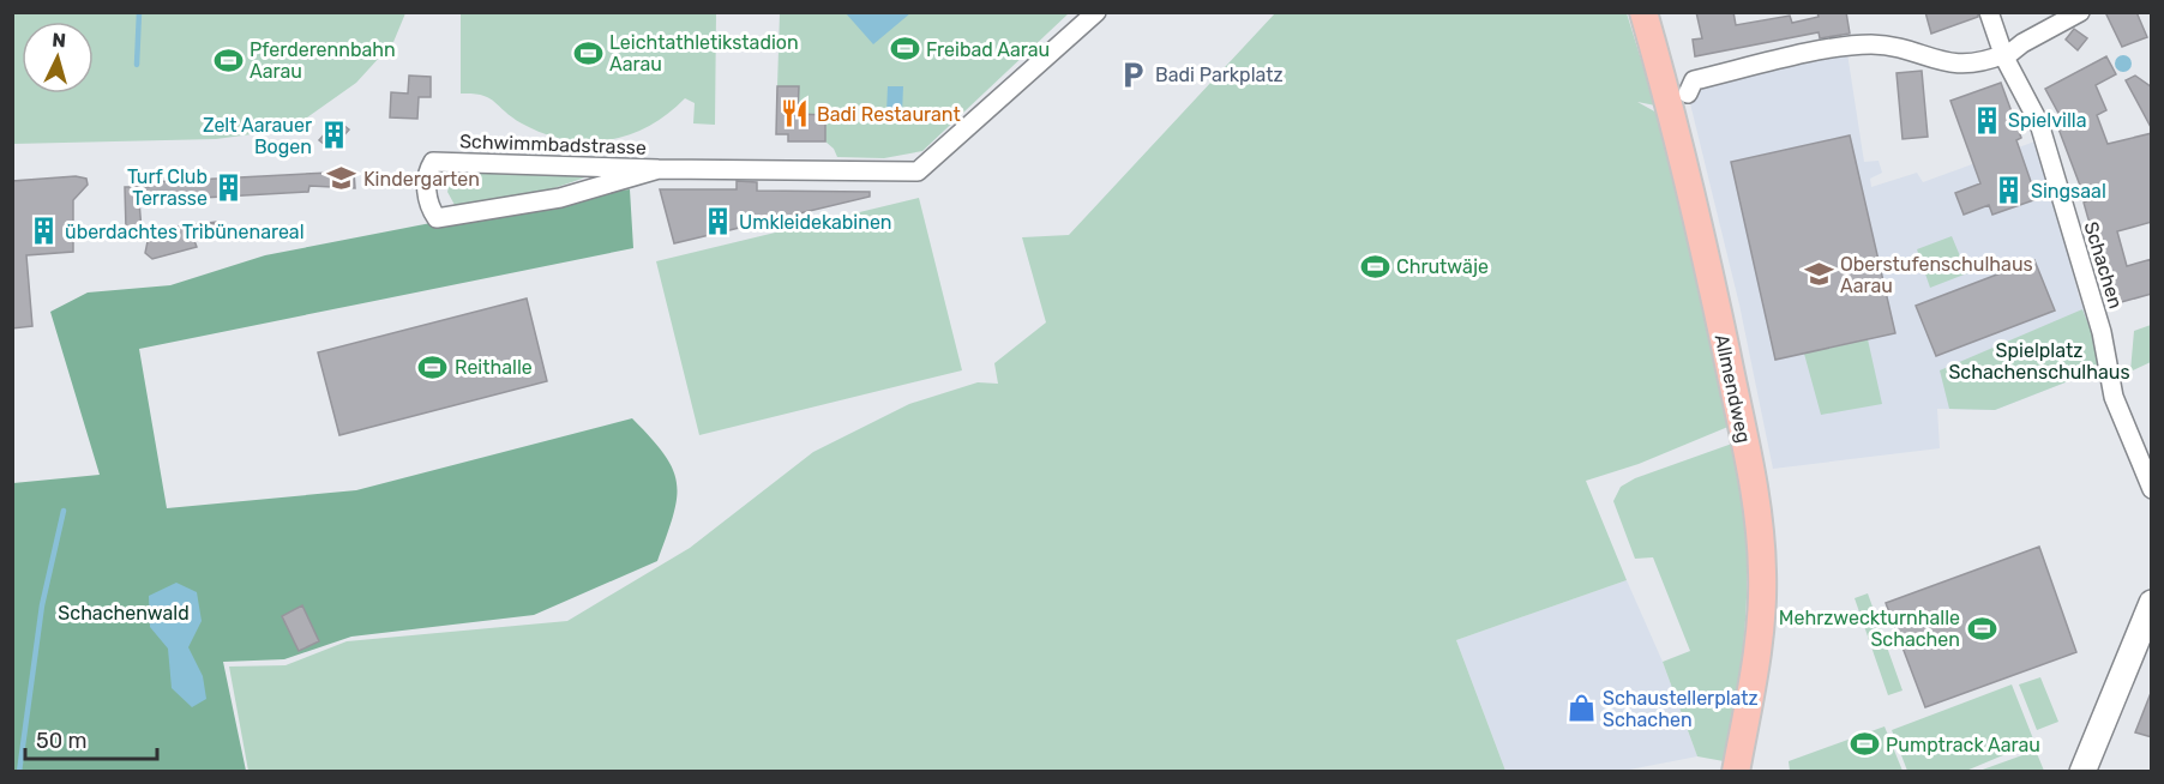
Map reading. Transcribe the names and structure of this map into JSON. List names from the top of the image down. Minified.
{"streets":{"main road":["Allmendweg"],"street":["Schwimmbadstrasse","Schachen"]},"parks":["Spielplatz Schachenschulhaus","Schachenwald"],"places":{"sports":["Freibad Aarau","Leichtathletikstadion Aarau","Pferderennbahn Aarau","Chrutwäje","Reithalle","Mehrzweckturnhalle Schachen","Pumptrack Aarau"],"parking":["Badi Parkplatz"],"restaurant":["Badi Restaurant"],"building":["Spielvilla","Zelt Aarauer Bogen","Turf Club Terrasse","Singsaal","Umkleidekabinen","überdachtes Tribünenareal"],"school or university":["Kindergarten","Oberstufenschulhaus Aarau"],"shop":["Schaustellerplatz Schachen"]},"scale_bar":"50 m","north":"top"}
